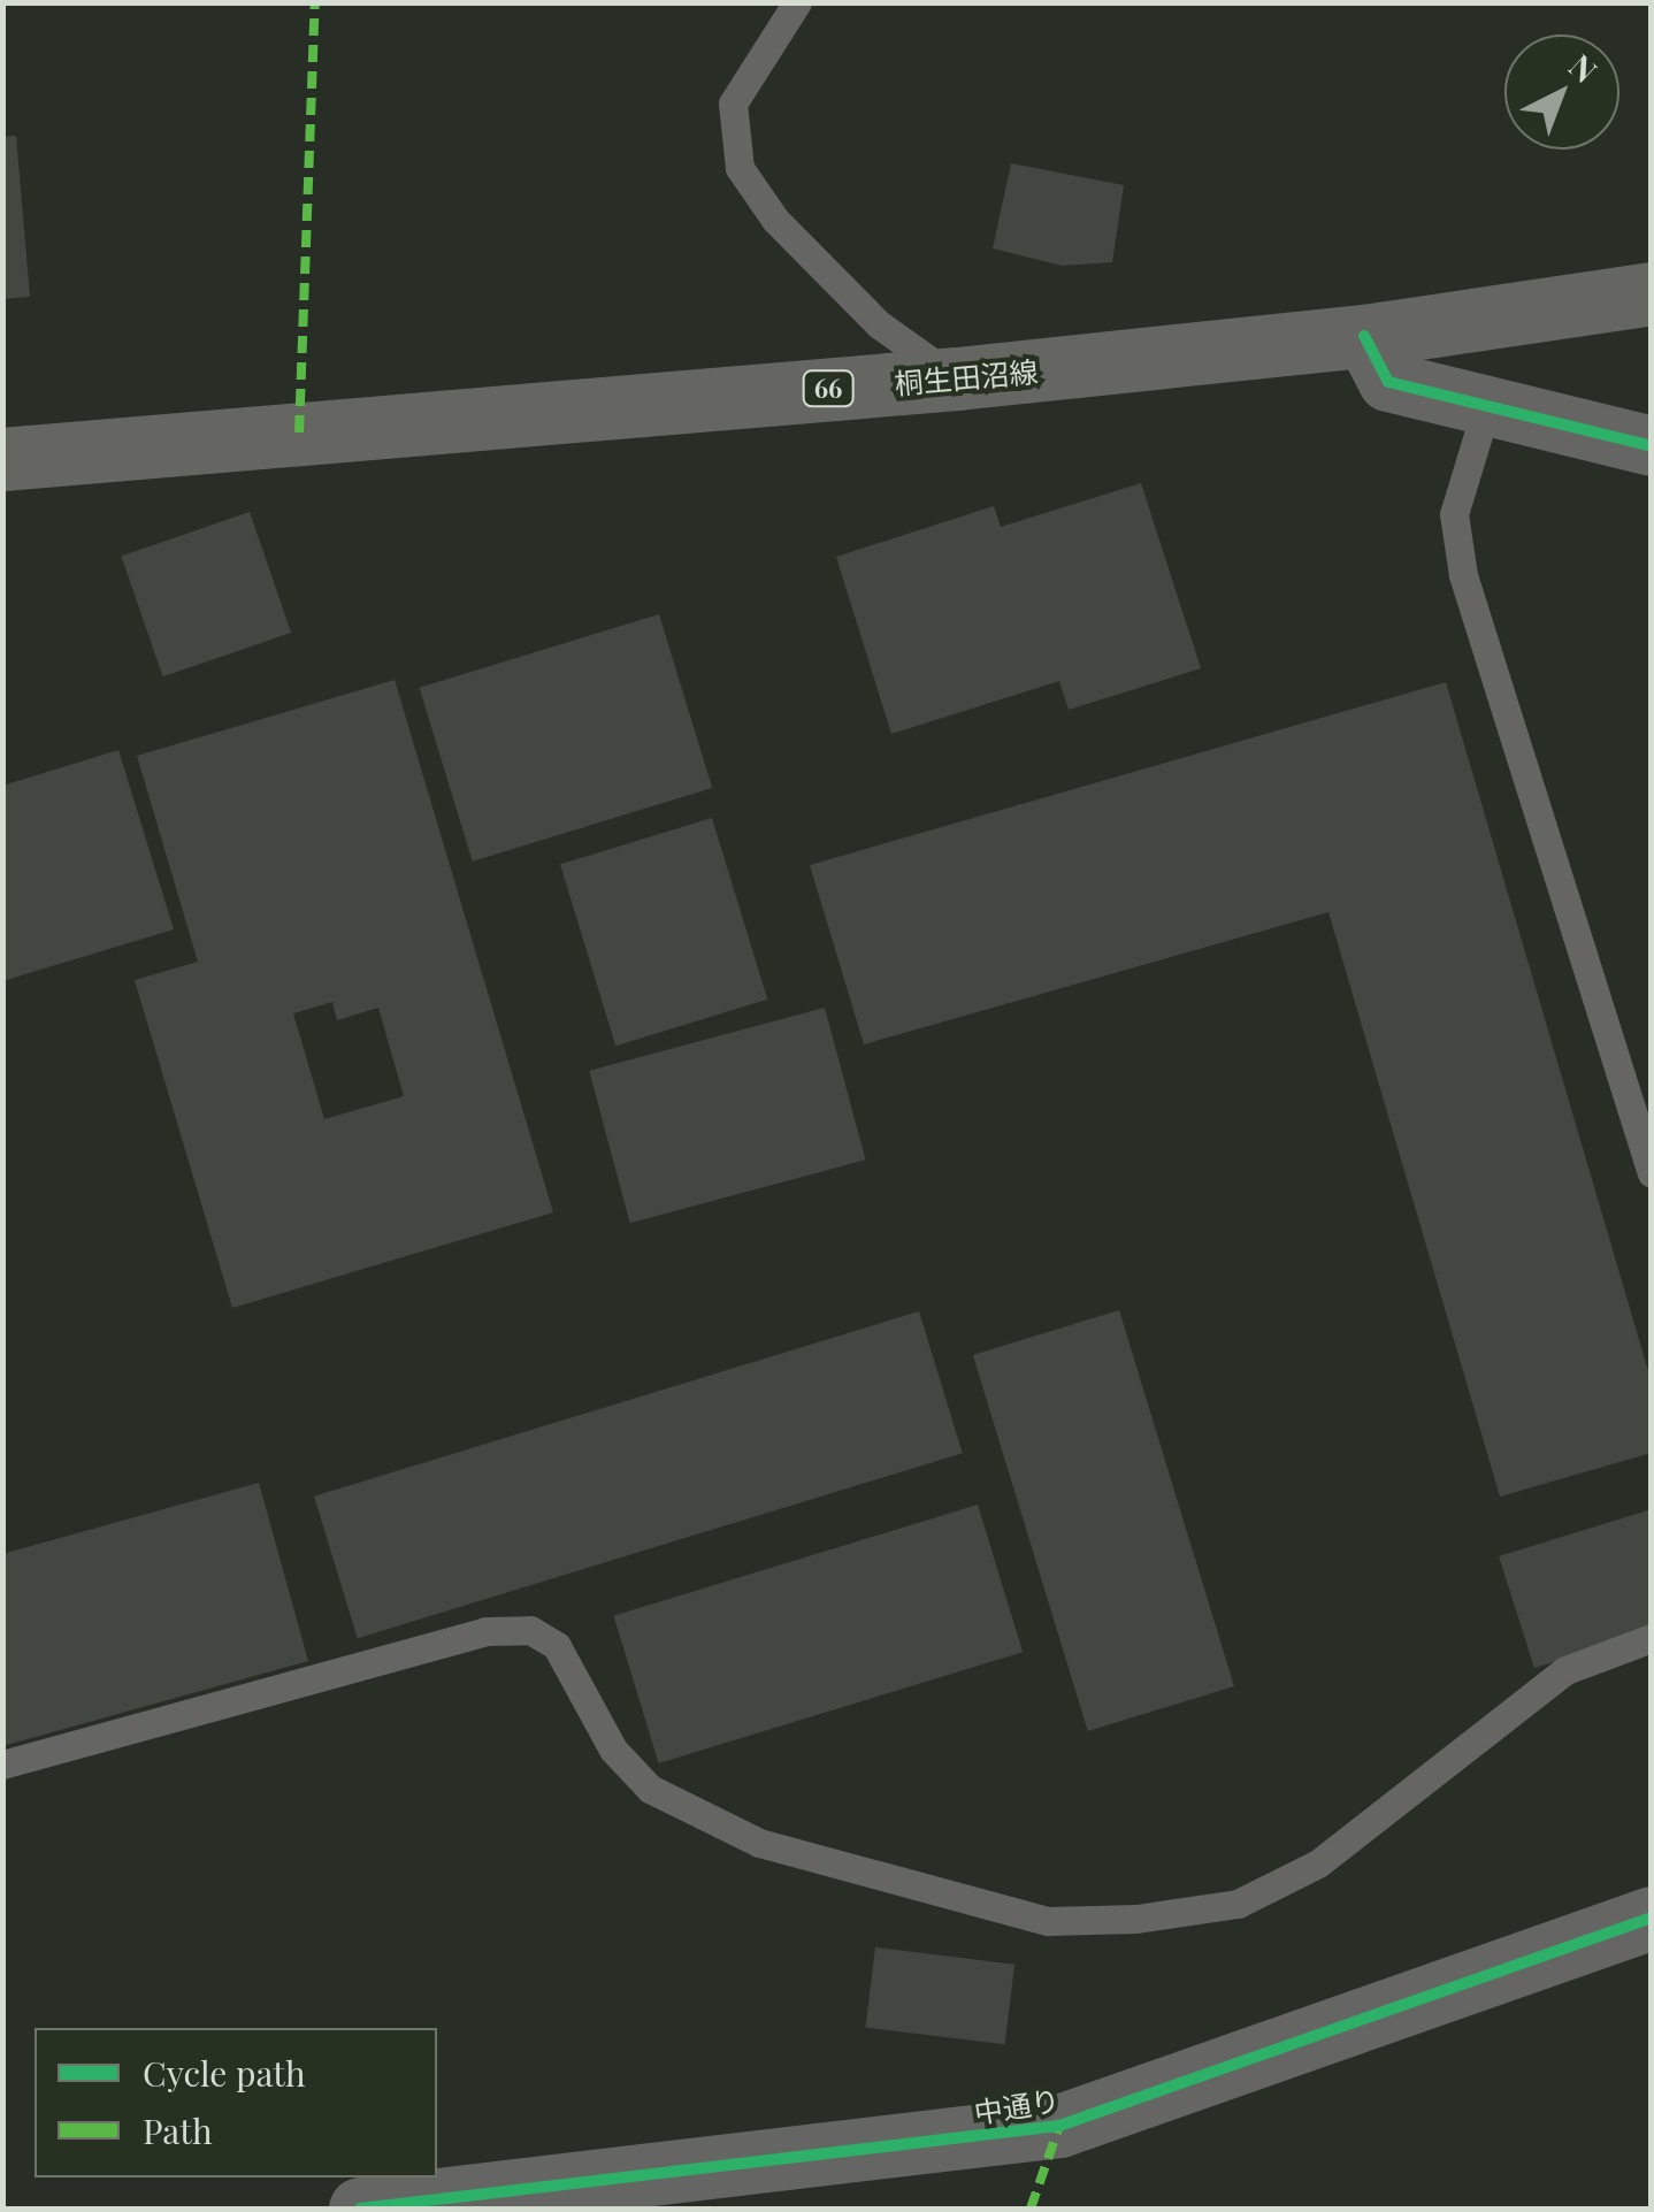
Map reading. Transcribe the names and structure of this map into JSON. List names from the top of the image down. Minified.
{"streets":{"main road":["桐生田沼線","66"],"street":["中通り"]},"legend":["Cycle path","Path"],"north":"top right"}
